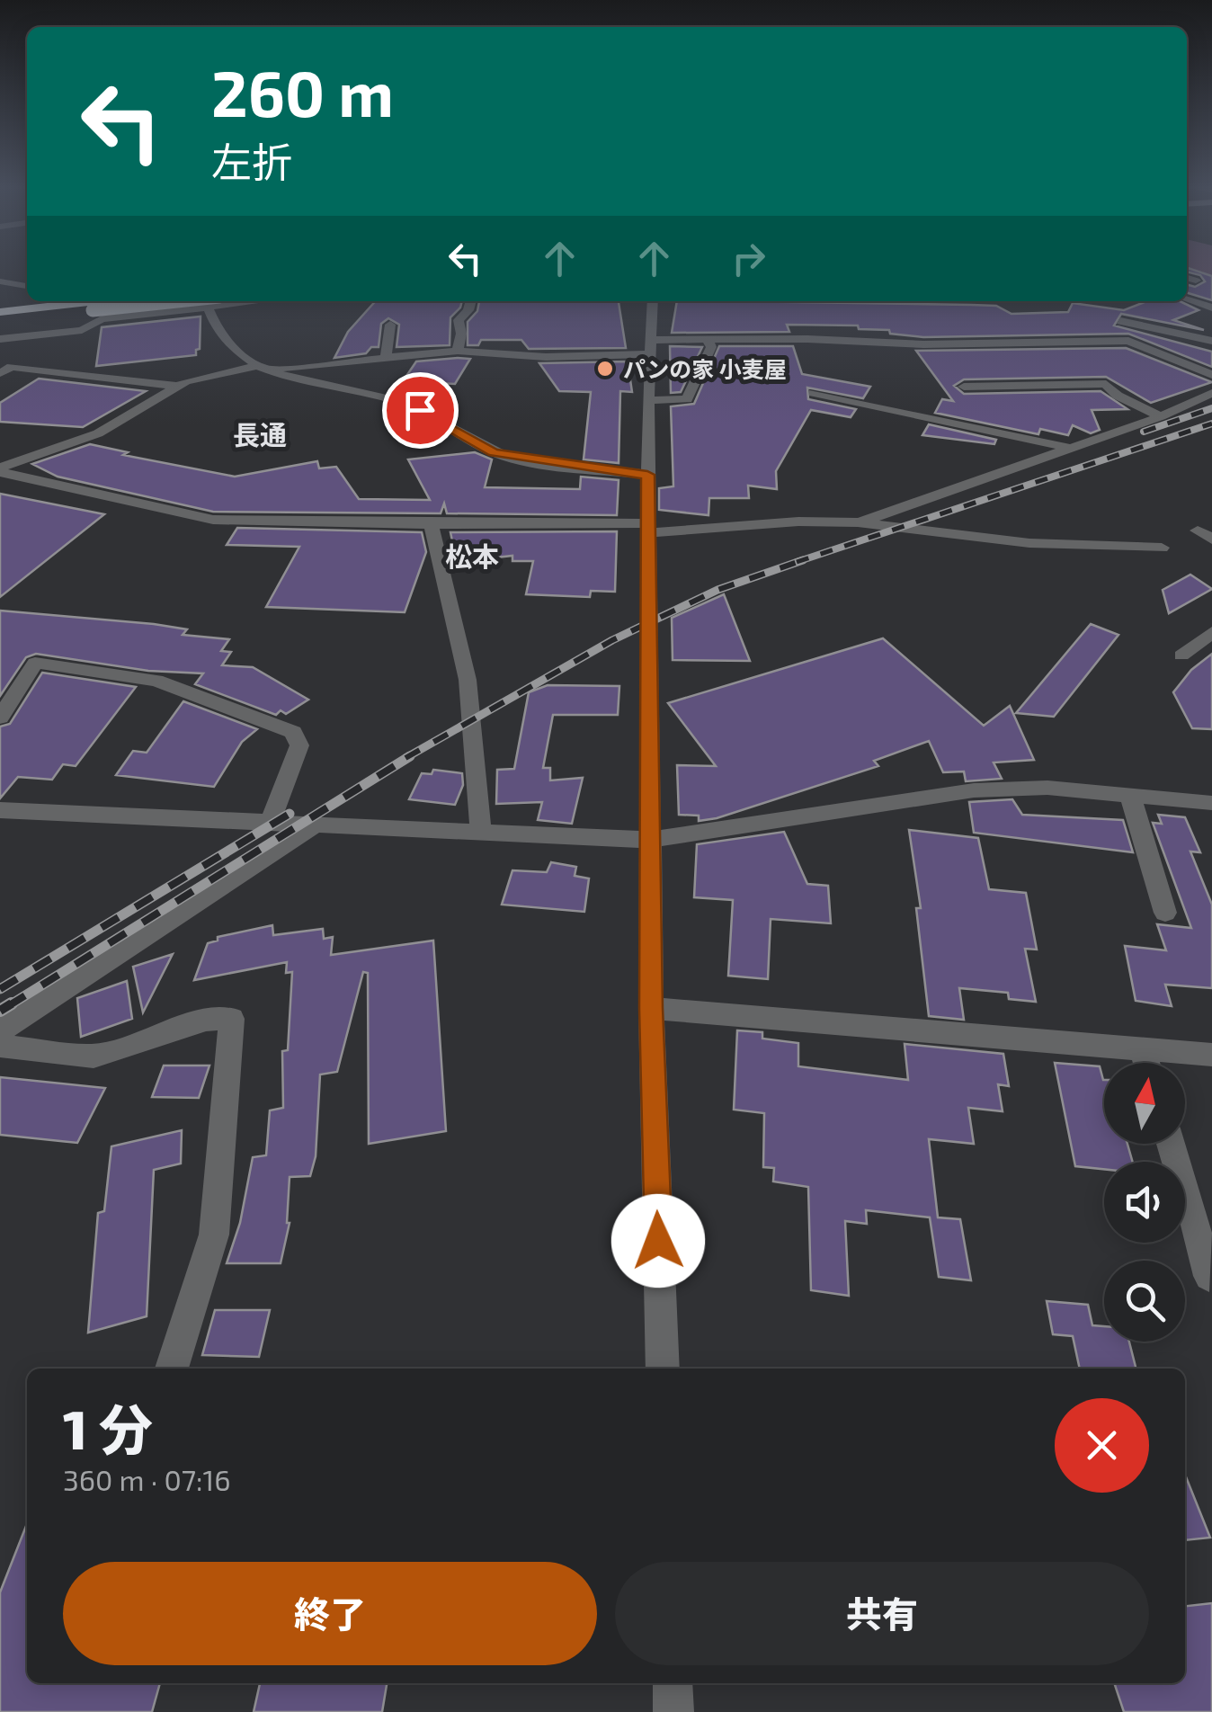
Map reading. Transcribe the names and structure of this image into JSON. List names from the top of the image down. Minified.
{"districts":["長通","松本"],"places":["パンの家 小麦屋"],"north":"top","page":{"turn":["260 m","左折"],"heading":["1 分","360 m · 07:16"],"buttons":["終了","共有"]}}
